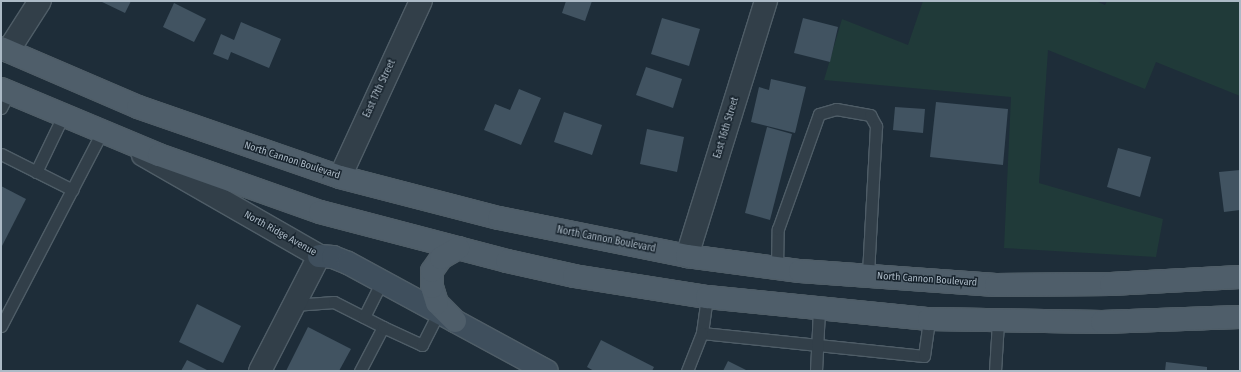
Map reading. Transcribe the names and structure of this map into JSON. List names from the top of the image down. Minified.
{"streets":{"main road":["North Cannon Boulevard"],"street":["East 17th Street","East 16th Street","North Ridge Avenue"]},"crossings":[["East 17th Street","North Cannon Boulevard"],["East 16th Street","North Cannon Boulevard"]]}
